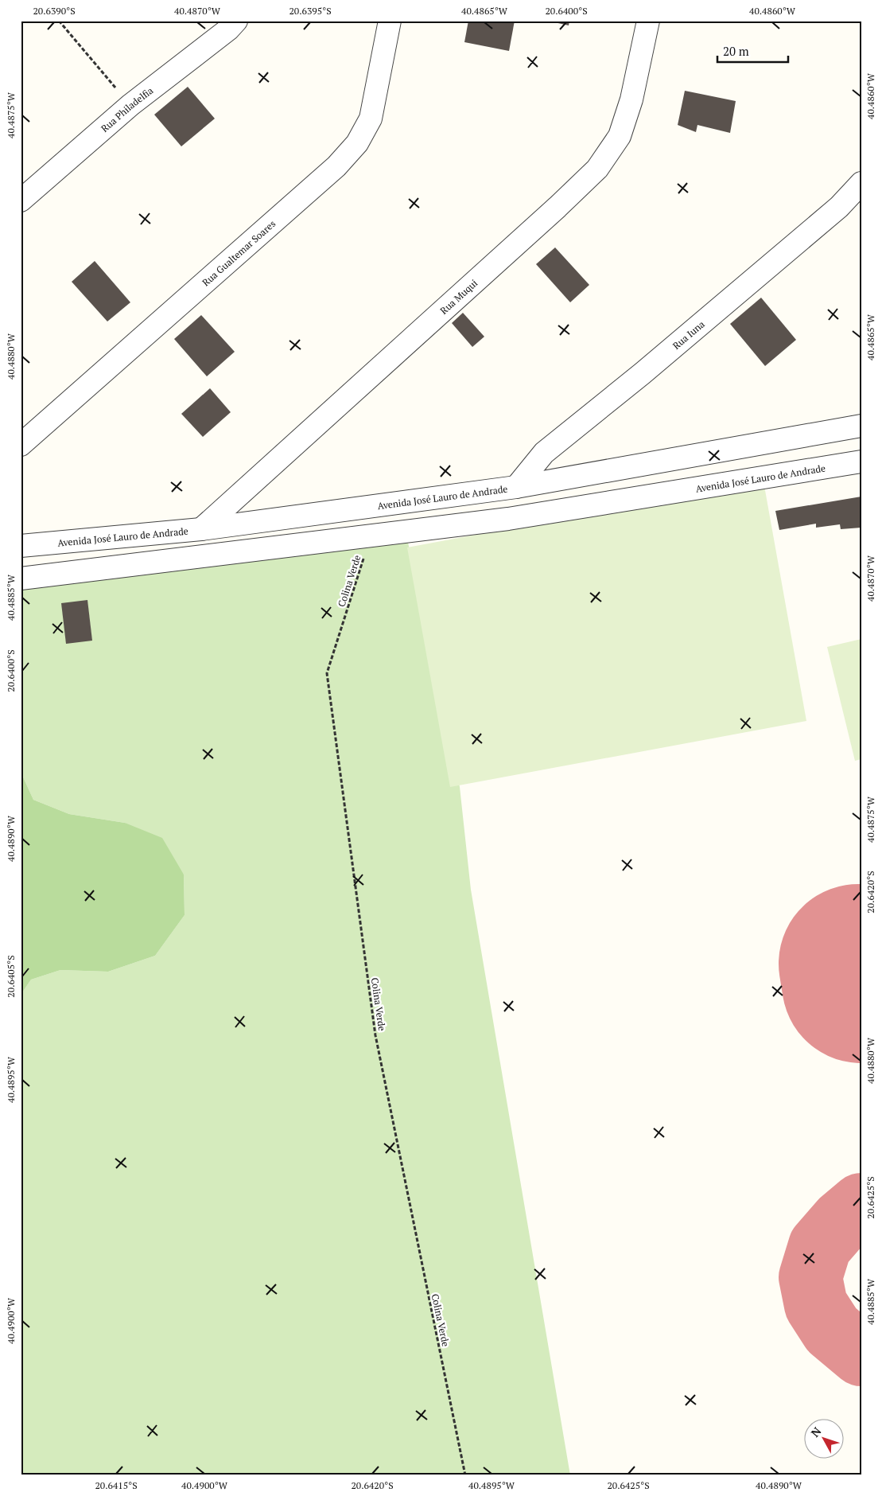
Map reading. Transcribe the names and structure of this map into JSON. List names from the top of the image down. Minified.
{"streets":{"street":["Rua Philadelfia","Rua Gualtemar Soares","Rua Muqui","Rua Iuna","Avenida José Lauro de Andrade"],"path":["Colina Verde"]},"crossings":[["Rua Muqui","Avenida José Lauro de Andrade"],["Rua Iuna","Avenida José Lauro de Andrade"],["Avenida José Lauro de Andrade","Colina Verde"]],"scale_bar":"20 m","north":"top left","coordinates":["20.6390°S","40.4870°W","20.6395°S","40.4865°W","20.6400°S","40.4860°W","40.4875°W","40.4880°W","40.4885°W","40.4890°W","20.6420°S","20.6405°S","40.4895°W","20.6425°S","40.4900°W","20.6415°S"]}
